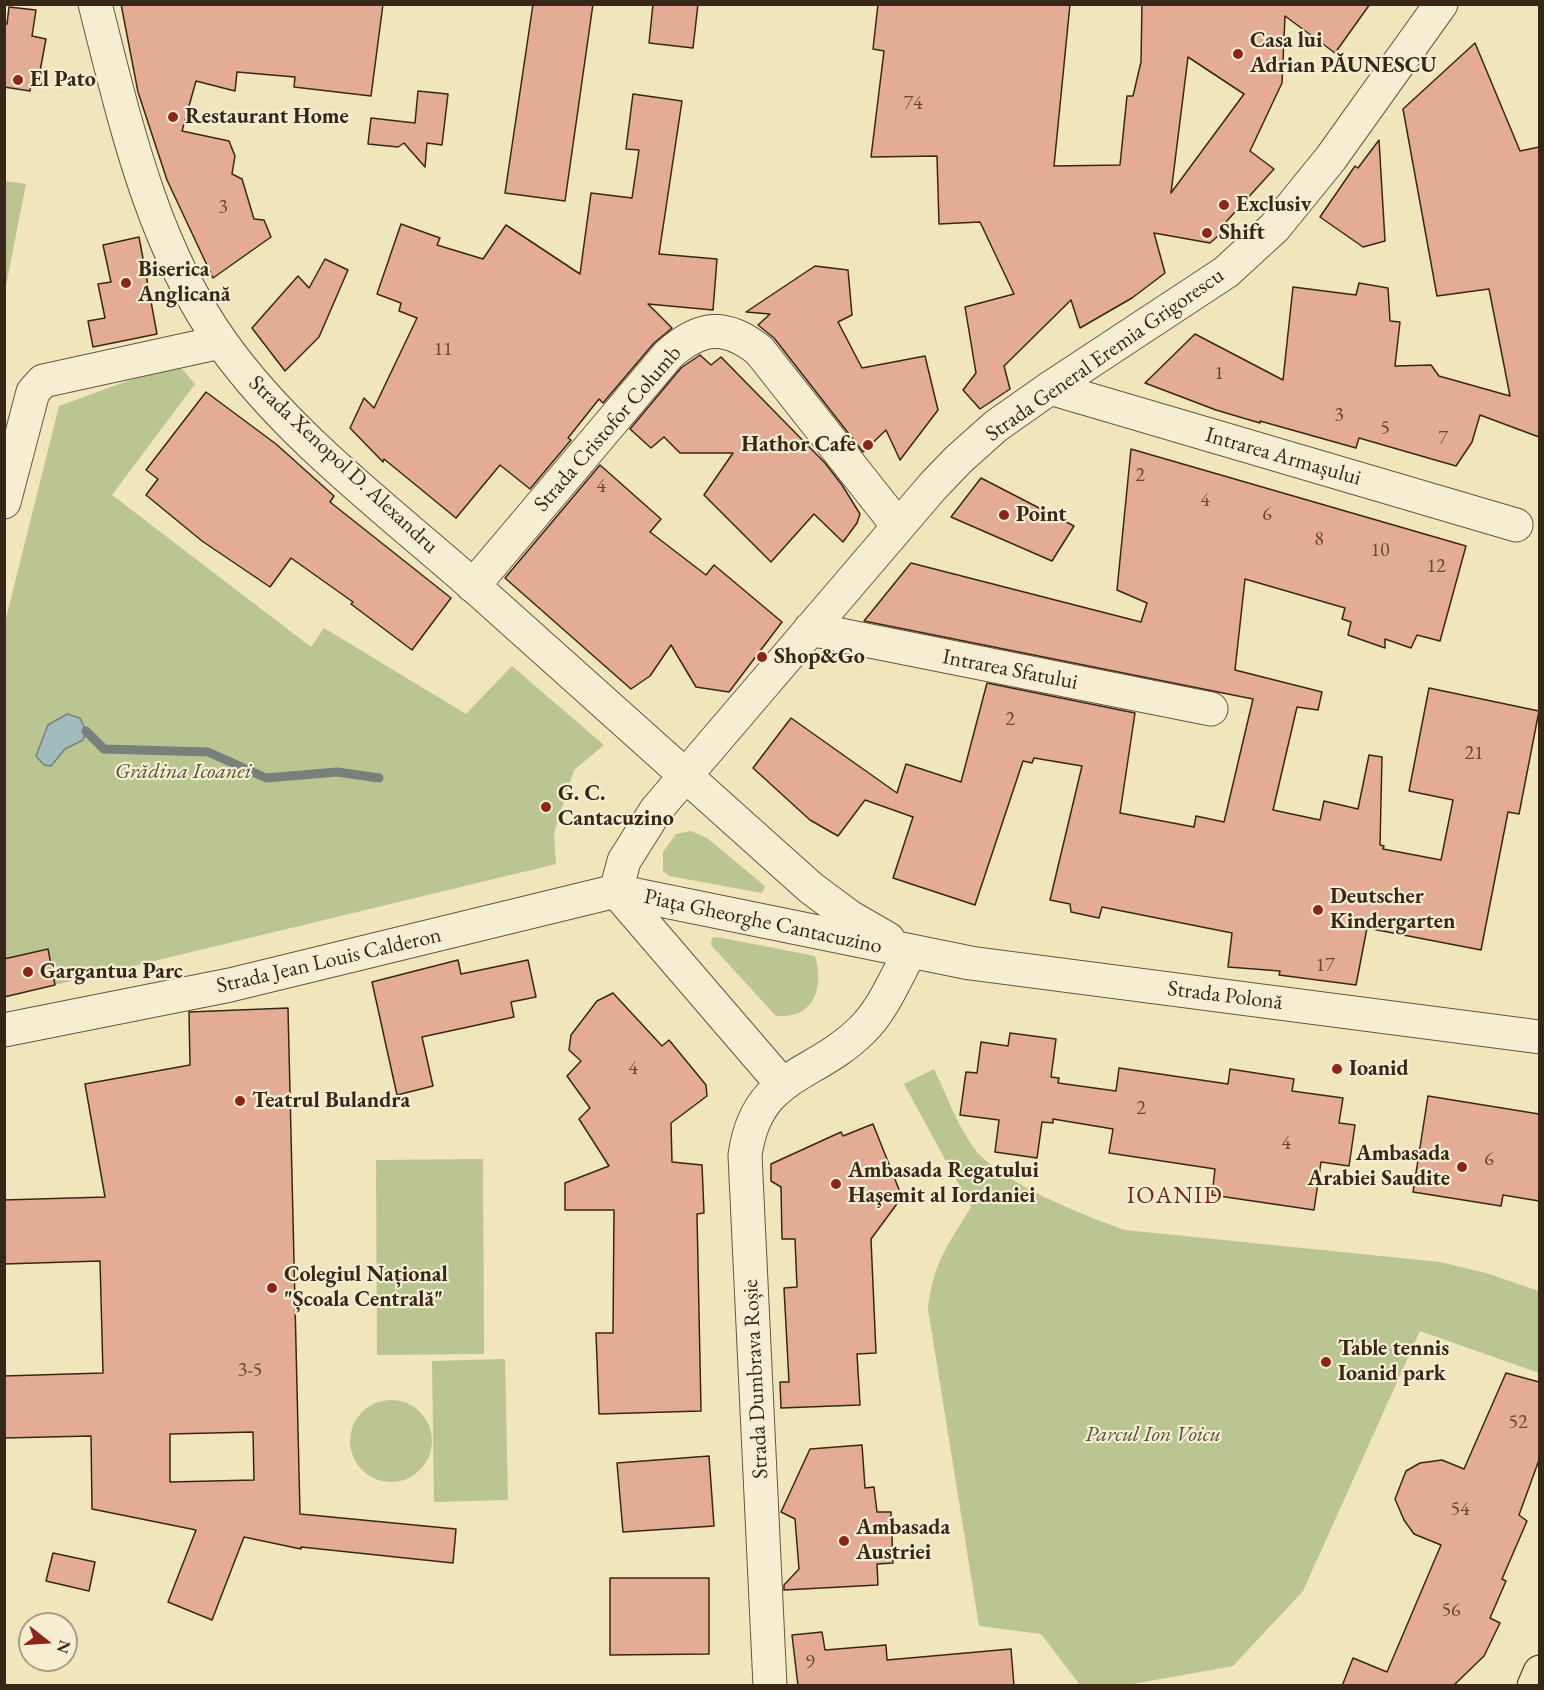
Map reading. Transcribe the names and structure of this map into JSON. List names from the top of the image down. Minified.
{"streets":{"street":["Strada General Eremia Grigorescu","Strada Cristofor Columb","Intrarea Armașului","Strada Xenopol D. Alexandru","Intrarea Sfatului","Piața Gheorghe Cantacuzino","Strada Jean Louis Calderon","Strada Polonă","Strada Dumbrava Roșie"]},"crossings":[["Strada General Eremia Grigorescu","Strada Cristofor Columb"],["Strada General Eremia Grigorescu","Intrarea Armașului"],["Strada General Eremia Grigorescu","Strada Xenopol D. Alexandru"],["Strada General Eremia Grigorescu","Intrarea Sfatului"],["Strada General Eremia Grigorescu","Piața Gheorghe Cantacuzino"],["Strada Cristofor Columb","Strada Xenopol D. Alexandru"],["Strada Xenopol D. Alexandru","Piața Gheorghe Cantacuzino"],["Piața Gheorghe Cantacuzino","Strada Jean Louis Calderon"],["Piața Gheorghe Cantacuzino","Strada Polonă"],["Piața Gheorghe Cantacuzino","Strada Dumbrava Roșie"]],"districts":["IOANID"],"parks":["Grădina Icoanei","Parcul Ion Voicu"],"places":["Casa lui Adrian PĂUNESCU","El Pato","Restaurant Home","Exclusiv","Shift","Biserica Anglicană","Hathor Cafe","Point","Shop&Go","G. C. Cantacuzino","Deutscher Kindergarten","Gargantua Parc","Ioanid","Teatrul Bulandra","Ambasada Arabiei Saudite","Ambasada Regatului Haşemit al Iordaniei","Colegiul Național \"Școala Centrală\"","Table tennis Ioanid park","Ambasada Austriei"],"house_numbers":["74","3","11","1","3","5","7","2","4","4","6","8","10","12","2","21","17","4","2","4","6","3-5","52","54","56","9"],"north":"right"}
